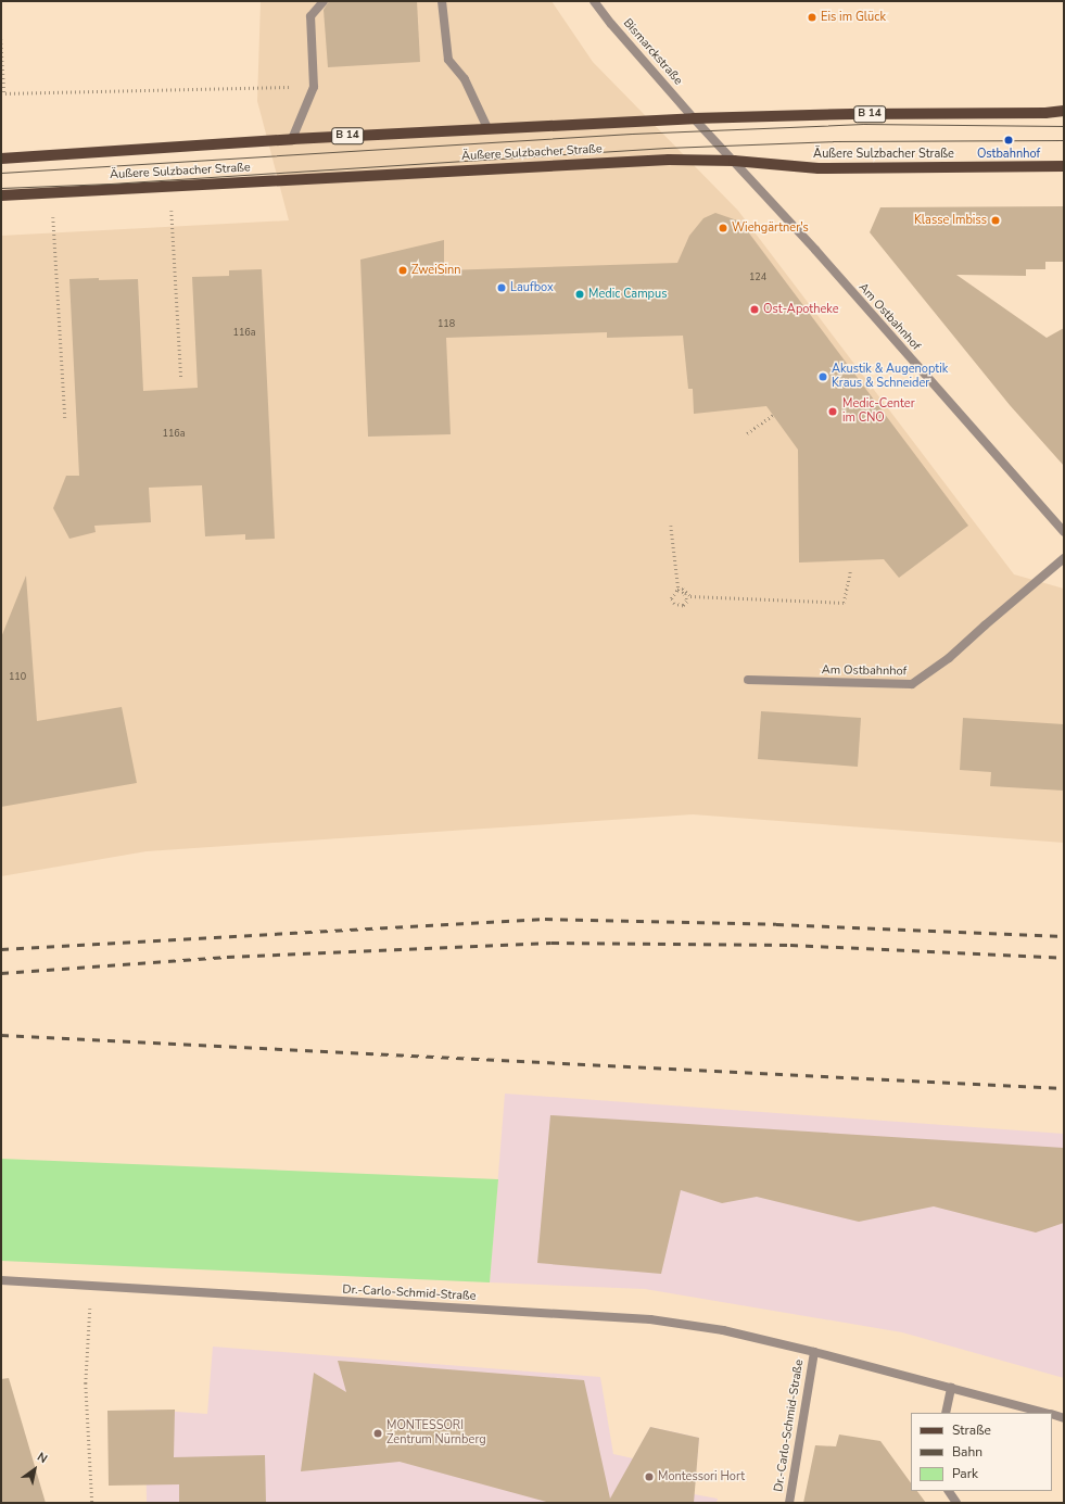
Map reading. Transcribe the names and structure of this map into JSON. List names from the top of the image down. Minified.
{"streets":{"main road":["B 14","Äußere Sulzbacher Straße"],"street":["Bismarckstraße","Am Ostbahnhof","Dr.-Carlo-Schmid-Straße"]},"crossings":[["Bismarckstraße","Äußere Sulzbacher Straße"],["Bismarckstraße","Am Ostbahnhof"],["Äußere Sulzbacher Straße","Am Ostbahnhof"]],"places":["Eis im Glück","Ostbahnhof","Klasse Imbiss","Wiehgärtner's","ZweiSinn","Laufbox","Medic Campus","Ost-Apotheke","Akustik & Augenoptik Kraus & Schneider","Medic-Center im CNO","MONTESSORI Zentrum Nürnberg","Montessori Hort"],"house_numbers":["124","118","116a","116a","110"],"legend":["Straße","Bahn","Park"],"north":"top right"}
